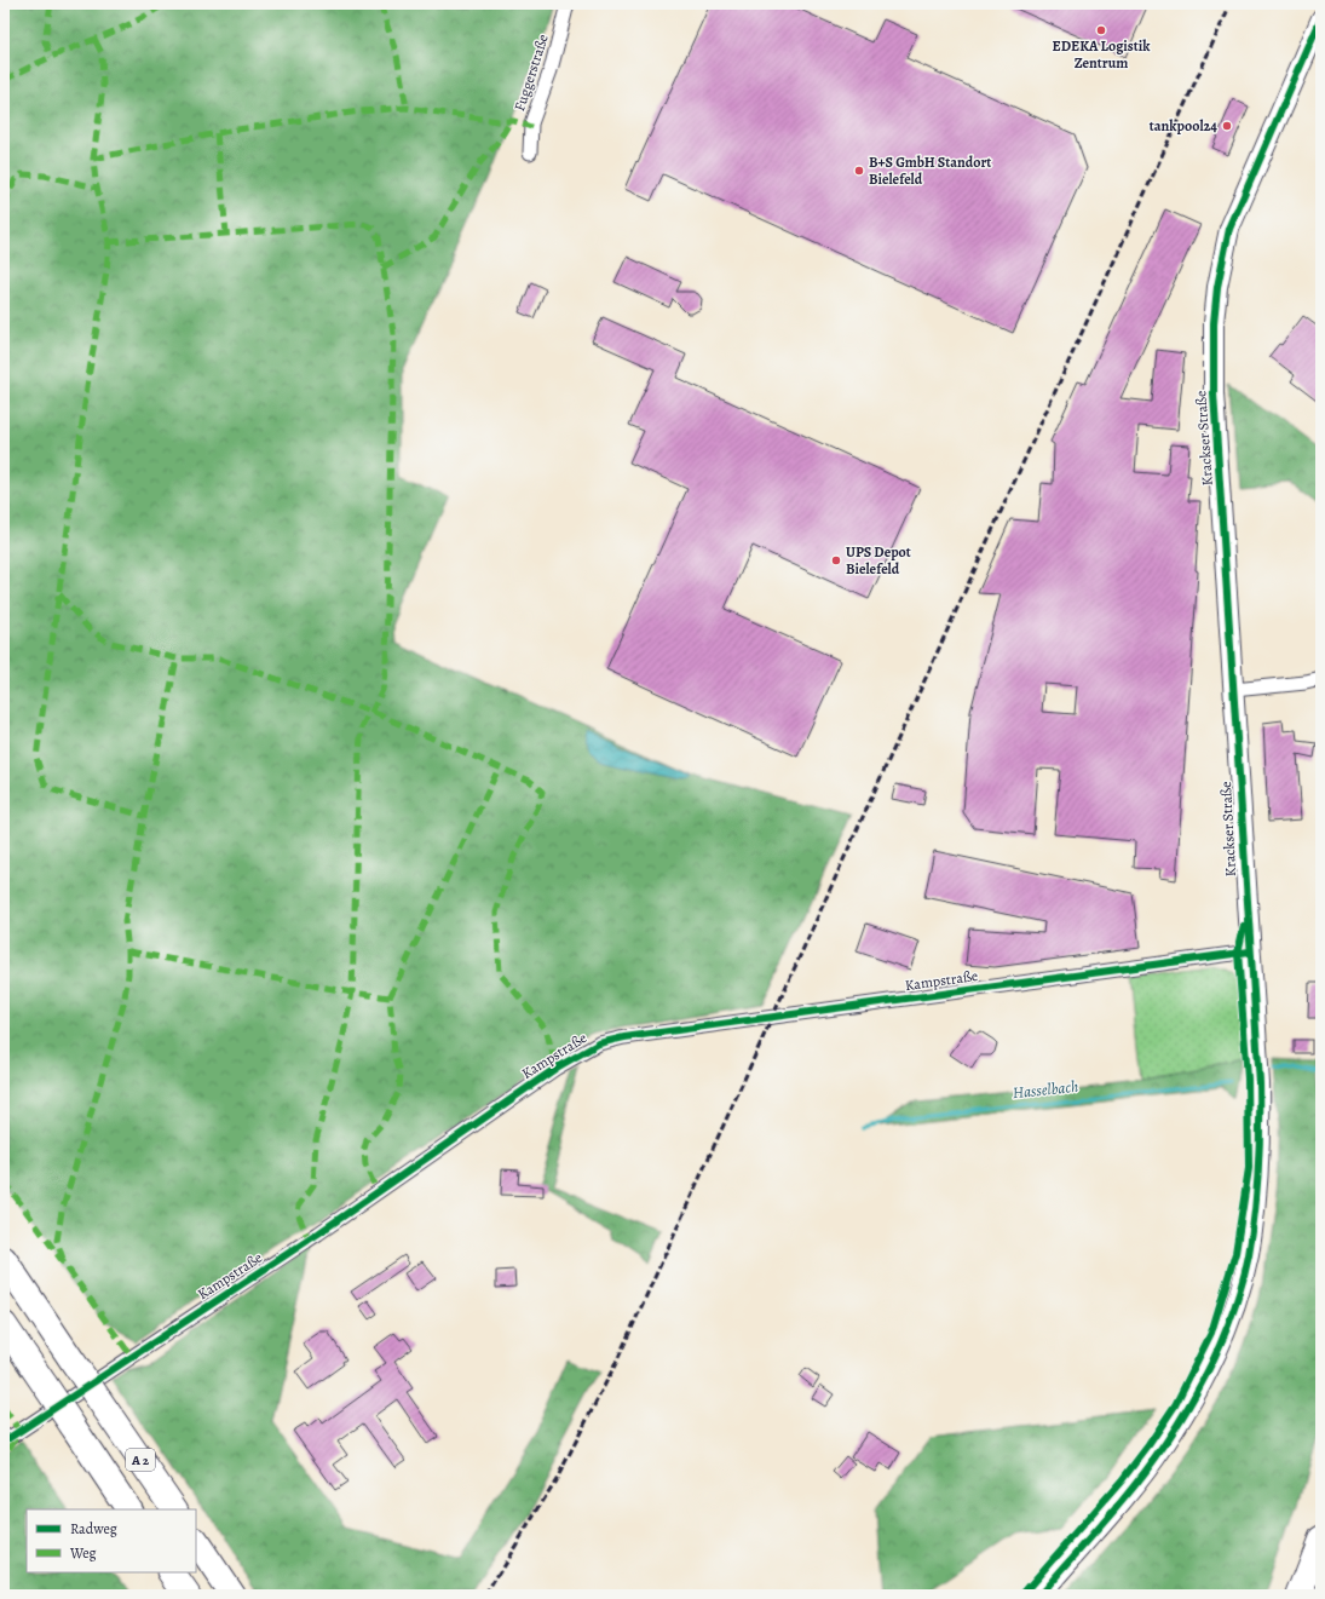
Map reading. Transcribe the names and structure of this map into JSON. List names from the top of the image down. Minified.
{"streets":{"highway":["A 2"],"street":["Fuggerstraße","Krackser Straße","Kampstraße"]},"crossings":[["Krackser Straße","Kampstraße"]],"water":["Hasselbach"],"places":["EDEKA Logistik Zentrum","tankpool24","B+S GmbH Standort Bielefeld","UPS Depot Bielefeld"],"legend":["Radweg","Weg"]}
